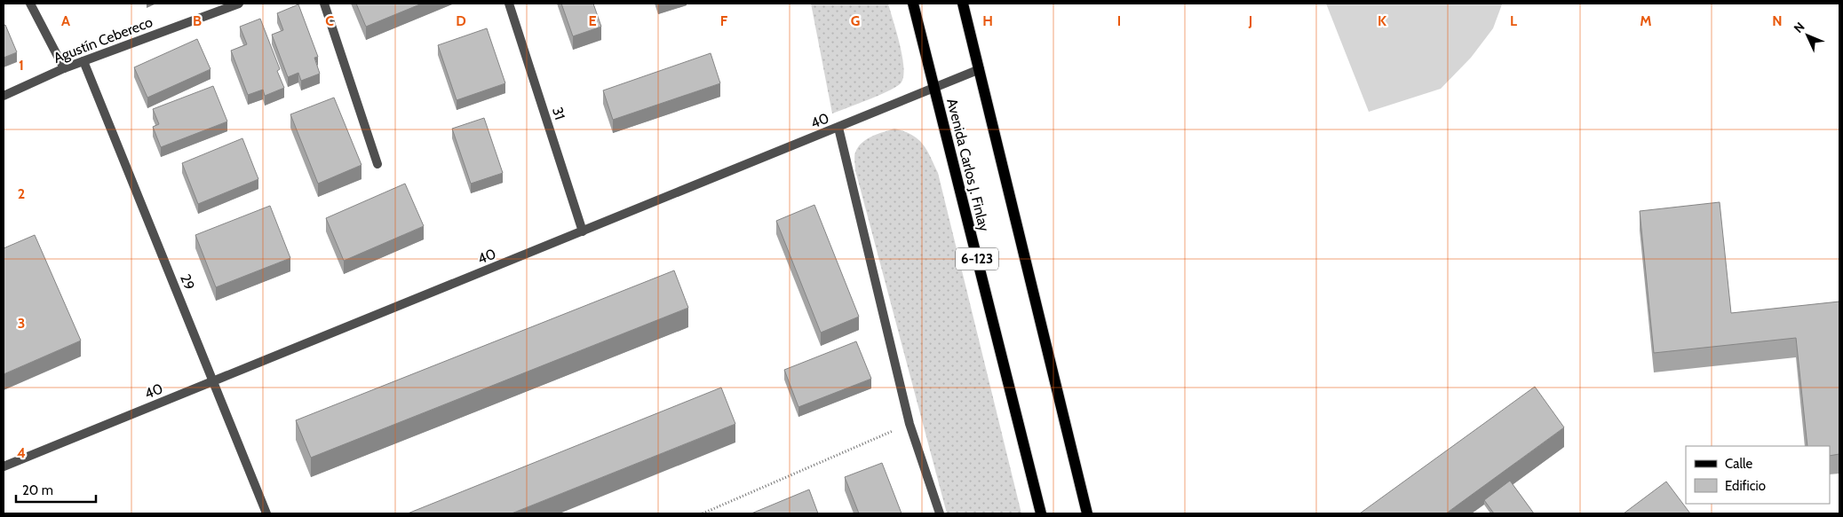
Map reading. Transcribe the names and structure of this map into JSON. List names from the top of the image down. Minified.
{"streets":{"main road":["Avenida Carlos J. Finlay","6-123"],"street":["Agustín Cebereco","31","40","29"]},"crossings":[["Agustín Cebereco","29"],["31","40"],["40","Avenida Carlos J. Finlay"],["40","29"]],"legend":["Calle","Edificio"],"scale_bar":"20 m","north":"top left","grid":{"columns":["A","B","C","D","E","F","G","H","I","J","K","L","M","N"],"rows":["1","2","3","4"]}}
